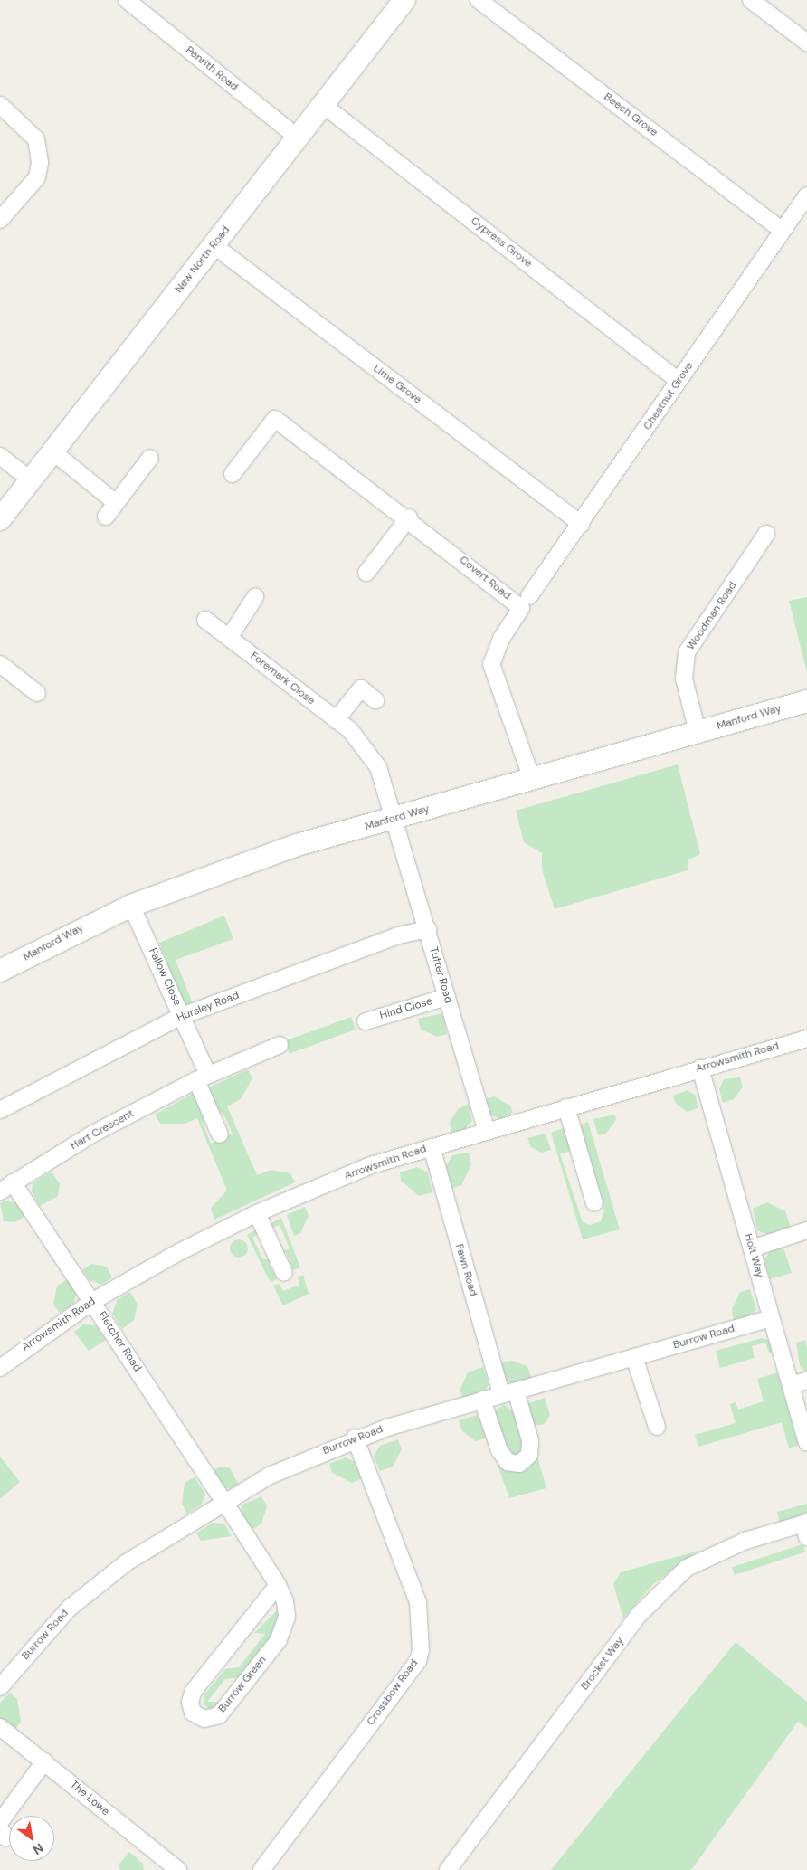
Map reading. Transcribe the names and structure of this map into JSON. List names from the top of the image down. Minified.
{"streets":{"street":["Penrith Road","Beech Grove","Cypress Grove","New North Road","Lime Grove","Chestnut Grove","Covert Road","Woodman Road","Foremark Close","Manford Way","Tufter Road","Fallow Close","Hursley Road","Hind Close","Arrowsmith Road","Hart Crescent","Holt Way","Fawn Road","Burrow Road","Fletcher Road","Brocket Way","Burrow Green","Crossbow Road","The Lowe"]},"crossings":[["Penrith Road","New North Road"],["Beech Grove","Chestnut Grove"],["Cypress Grove","New North Road"],["Cypress Grove","Chestnut Grove"],["New North Road","Lime Grove"],["Lime Grove","Chestnut Grove"],["Covert Road","Manford Way"],["Woodman Road","Manford Way"],["Foremark Close","Manford Way"],["Foremark Close","Tufter Road"],["Manford Way","Tufter Road"],["Manford Way","Fallow Close"],["Tufter Road","Hursley Road"],["Tufter Road","Hind Close"],["Tufter Road","Arrowsmith Road"],["Fallow Close","Hursley Road"],["Fallow Close","Hart Crescent"],["Arrowsmith Road","Holt Way"],["Arrowsmith Road","Fawn Road"],["Arrowsmith Road","Fletcher Road"],["Hart Crescent","Fletcher Road"],["Holt Way","Burrow Road"],["Fawn Road","Burrow Road"],["Burrow Road","Fletcher Road"],["Burrow Road","Burrow Green"],["Burrow Road","Crossbow Road"],["Fletcher Road","Burrow Green"]],"north":"bottom right"}
